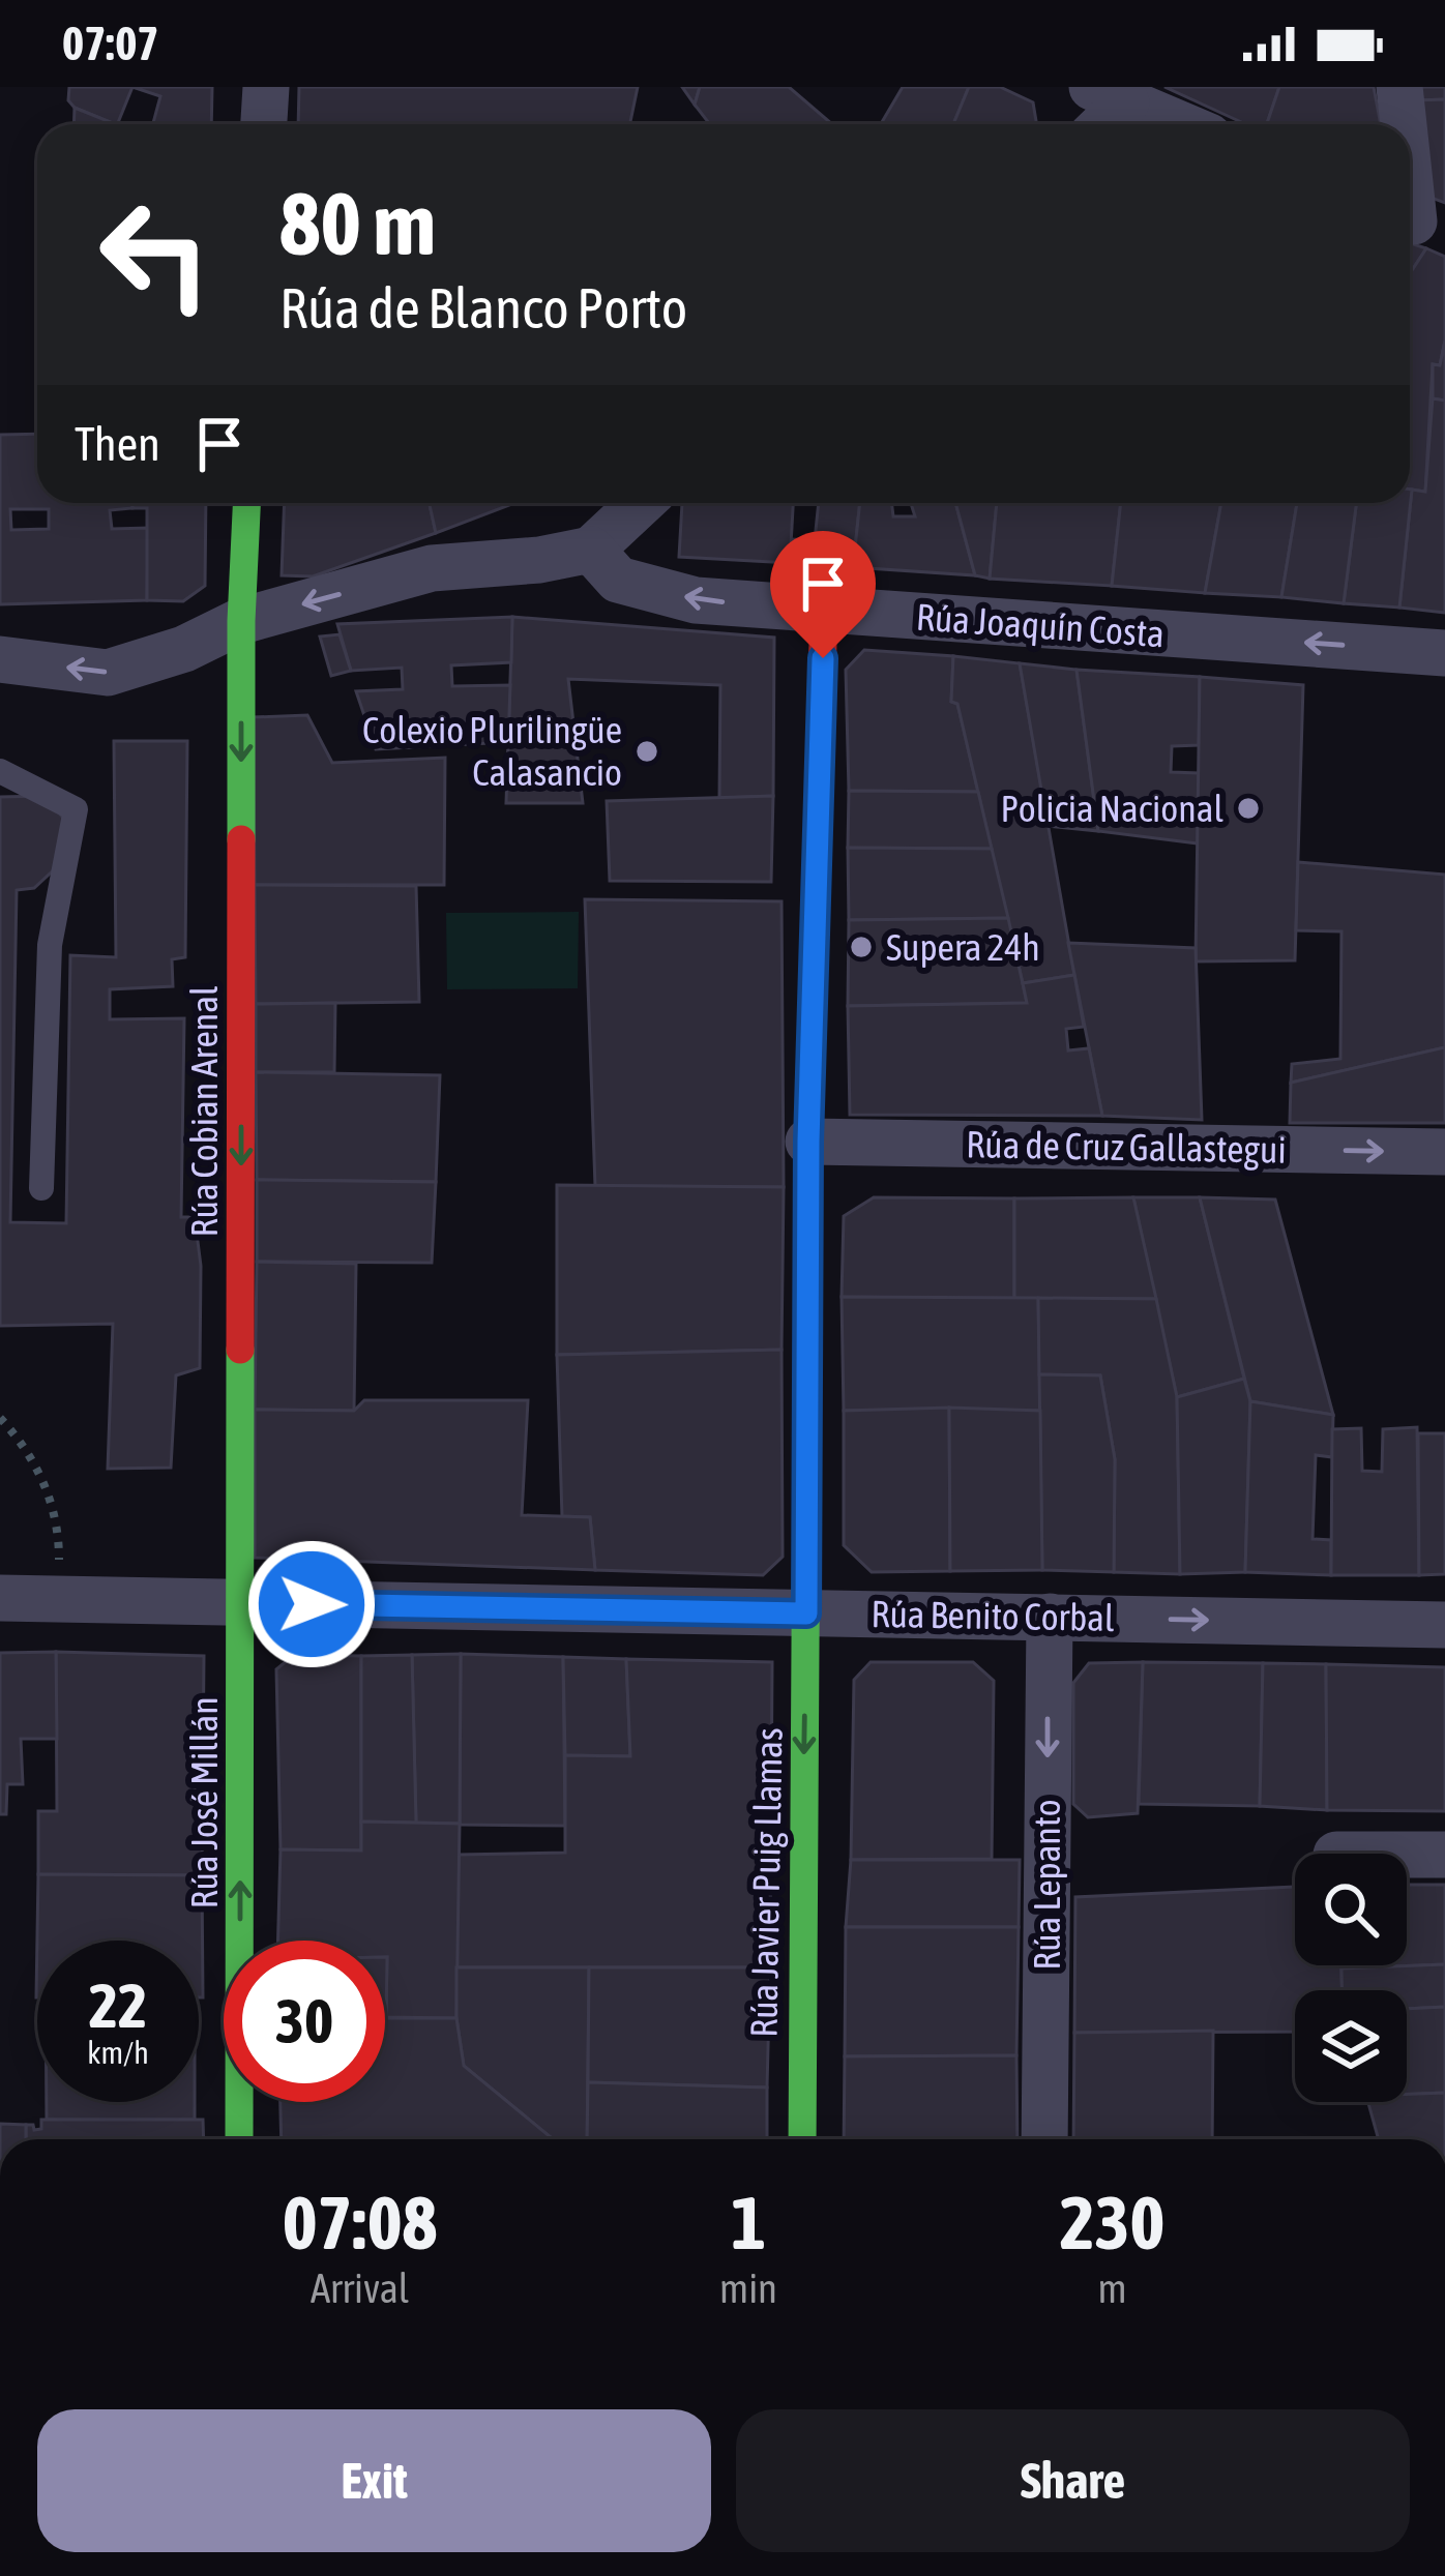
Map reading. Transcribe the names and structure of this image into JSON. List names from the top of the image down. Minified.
{"streets":{"street":["Rúa Joaquín Costa","Rúa Cobian Arenal","Rúa de Cruz Gallastegui","Rúa Benito Corbal","Rúa José Millán","Rúa Javier Puig Llamas","Rúa Lepanto"]},"crossings":[["Rúa Joaquín Costa","Rúa Javier Puig Llamas"],["Rúa Cobian Arenal","Rúa Benito Corbal"],["Rúa Cobian Arenal","Rúa José Millán"],["Rúa de Cruz Gallastegui","Rúa Javier Puig Llamas"],["Rúa Benito Corbal","Rúa José Millán"],["Rúa Benito Corbal","Rúa Javier Puig Llamas"],["Rúa Benito Corbal","Rúa Lepanto"]],"one_way":["Rúa Joaquín Costa","Rúa Cobian Arenal","Rúa de Cruz Gallastegui","Rúa José Millán","Rúa Lepanto"],"places":["Colexio Plurilingüe Calasancio","Policia Nacional","Supera 24h"],"page":{"status":"07:07","turn":["80 m","Rúa de Blanco Porto"],"then":"Then","speed":"22 km/h","limit":"30","eta":["07:08","Arrival","1","min","230","m"],"buttons":["Exit","Share"]}}
